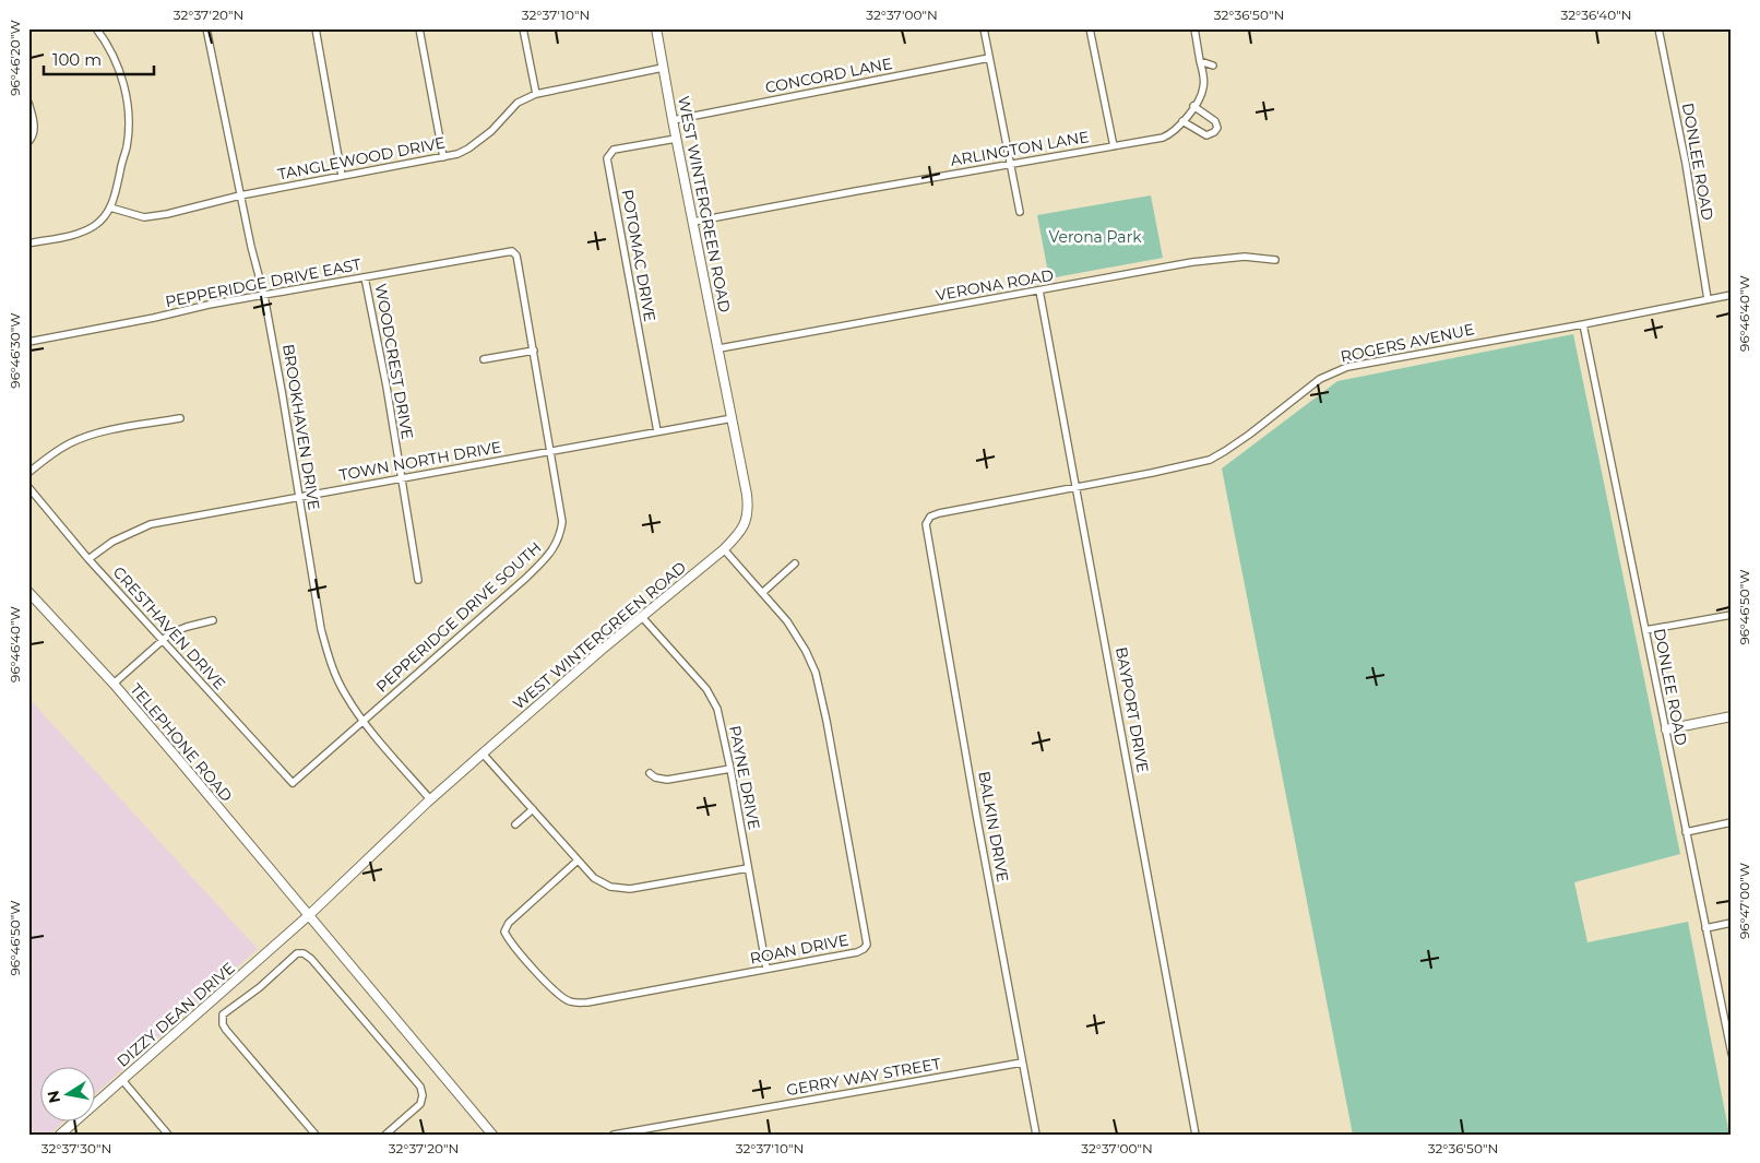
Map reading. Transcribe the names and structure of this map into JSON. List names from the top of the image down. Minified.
{"streets":{"street":["CONCORD LANE","ARLINGTON LANE","TANGLEWOOD DRIVE","DONLEE ROAD","WEST WINTERGREEN ROAD","POTOMAC DRIVE","PEPPERIDGE DRIVE EAST","VERONA ROAD","ROGERS AVENUE","WOODCREST DRIVE","BROOKHAVEN DRIVE","TOWN NORTH DRIVE","PEPPERIDGE DRIVE SOUTH","CRESTHAVEN DRIVE","BAYPORT DRIVE","TELEPHONE ROAD","PAYNE DRIVE","BALKIN DRIVE","ROAN DRIVE","DIZZY DEAN DRIVE","GERRY WAY STREET"]},"crossings":[["CONCORD LANE","WEST WINTERGREEN ROAD"],["ARLINGTON LANE","WEST WINTERGREEN ROAD"],["TANGLEWOOD DRIVE","WEST WINTERGREEN ROAD"],["TANGLEWOOD DRIVE","BROOKHAVEN DRIVE"],["DONLEE ROAD","ROGERS AVENUE"],["WEST WINTERGREEN ROAD","POTOMAC DRIVE"],["WEST WINTERGREEN ROAD","VERONA ROAD"],["WEST WINTERGREEN ROAD","BROOKHAVEN DRIVE"],["WEST WINTERGREEN ROAD","TOWN NORTH DRIVE"],["WEST WINTERGREEN ROAD","TELEPHONE ROAD"],["WEST WINTERGREEN ROAD","PAYNE DRIVE"],["WEST WINTERGREEN ROAD","ROAN DRIVE"],["WEST WINTERGREEN ROAD","DIZZY DEAN DRIVE"],["POTOMAC DRIVE","TOWN NORTH DRIVE"],["PEPPERIDGE DRIVE EAST","WOODCREST DRIVE"],["PEPPERIDGE DRIVE EAST","BROOKHAVEN DRIVE"],["PEPPERIDGE DRIVE EAST","PEPPERIDGE DRIVE SOUTH"],["VERONA ROAD","BAYPORT DRIVE"],["ROGERS AVENUE","BAYPORT DRIVE"],["ROGERS AVENUE","BALKIN DRIVE"],["WOODCREST DRIVE","TOWN NORTH DRIVE"],["BROOKHAVEN DRIVE","TOWN NORTH DRIVE"],["BROOKHAVEN DRIVE","PEPPERIDGE DRIVE SOUTH"],["TOWN NORTH DRIVE","PEPPERIDGE DRIVE SOUTH"],["TOWN NORTH DRIVE","CRESTHAVEN DRIVE"],["PEPPERIDGE DRIVE SOUTH","CRESTHAVEN DRIVE"],["TELEPHONE ROAD","DIZZY DEAN DRIVE"],["PAYNE DRIVE","ROAN DRIVE"],["BALKIN DRIVE","GERRY WAY STREET"]],"parks":["Verona Park"],"scale_bar":"100 m","north":"left","coordinates":["32°37'20\"N","32°37'10\"N","32°37'00\"N","32°36'50\"N","32°36'40\"N","96°46'20\"W","96°46'40\"W","96°46'30\"W","96°46'50\"W","96°47'00\"W","32°37'30\"N"]}
